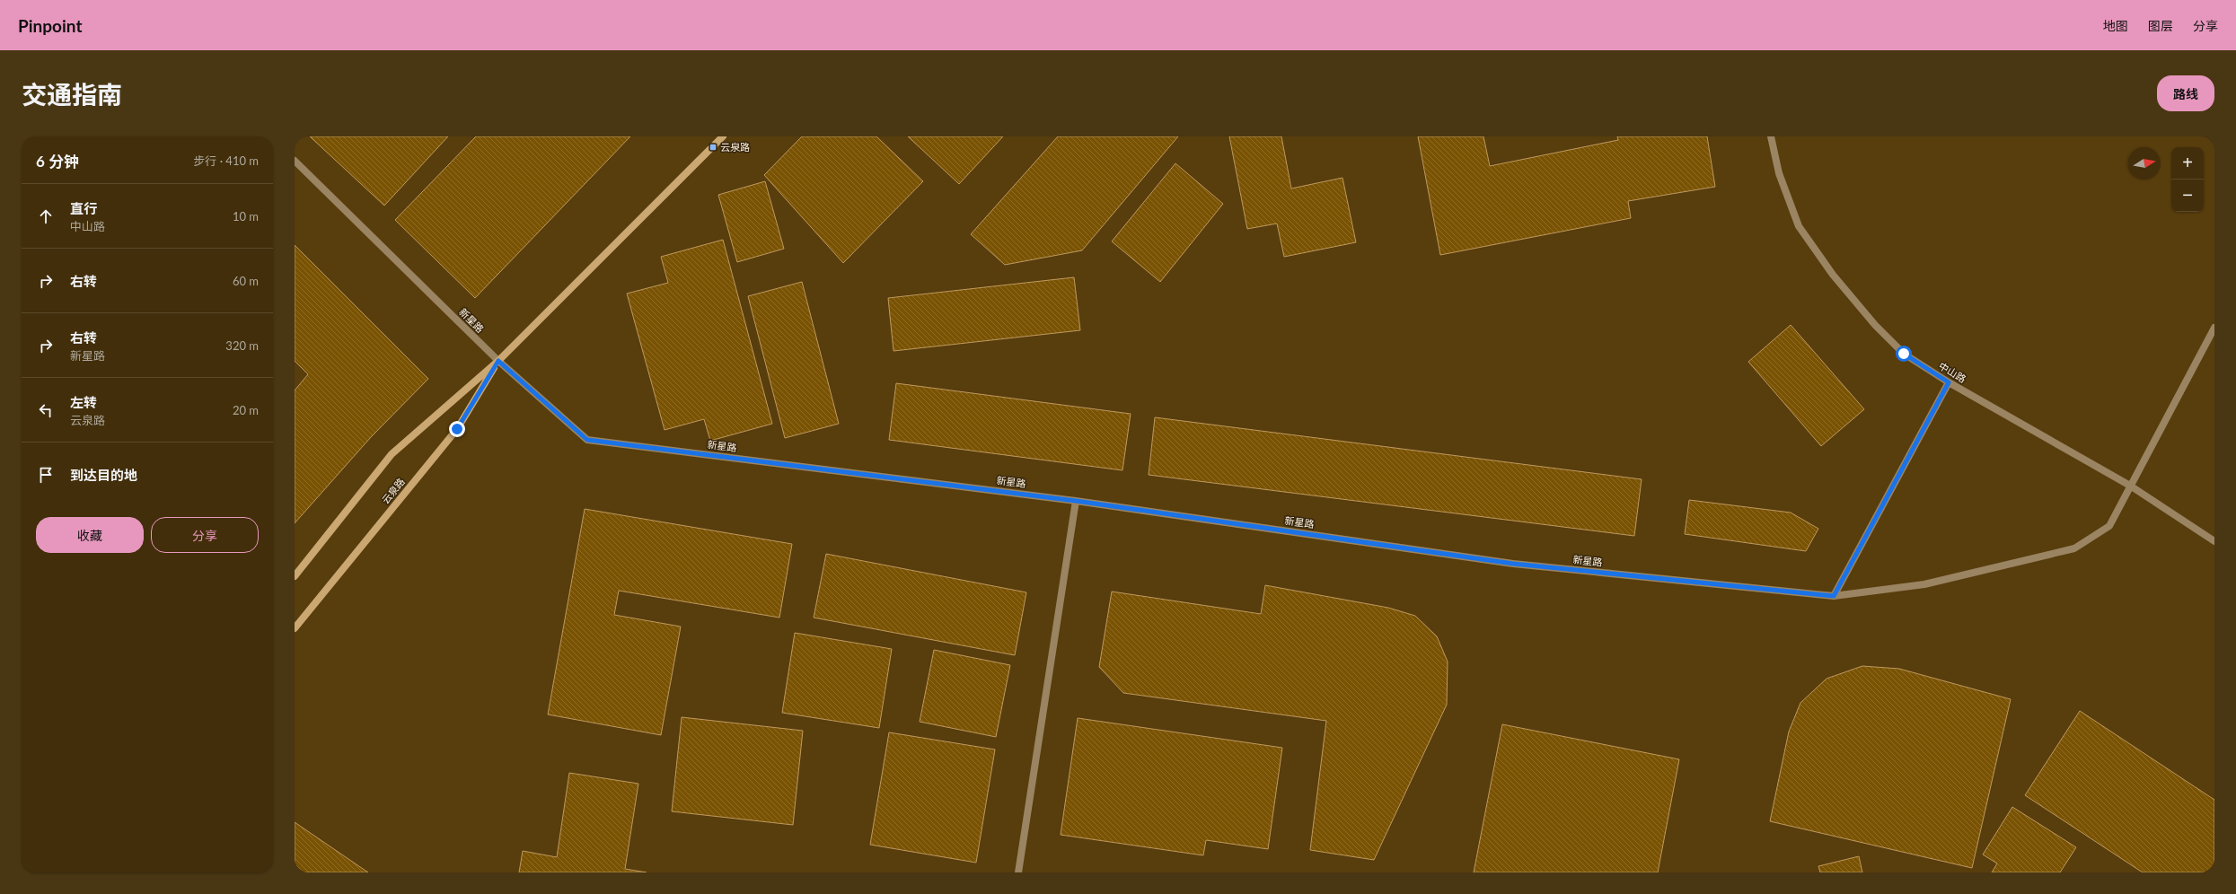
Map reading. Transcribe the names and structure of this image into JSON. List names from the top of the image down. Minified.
{"streets":{"main road":["云泉路"],"street":["新星路","中山路"]},"crossings":[["新星路","中山路"],["新星路","云泉路"]],"places":{"transit":["云泉路"]},"north":"right","page":{"header":"Pinpoint","nav":["地图","图层","分享"],"title":"交通指南","buttons":["路线",["收藏","分享"]],"heading":["6 分钟","步行 · 410 m"],"map_buttons":["+","−"],"list":[["直行","中山路","10 m"],["右转","60 m"],["右转","新星路","320 m"],["左转","云泉路","20 m"],"到达目的地"]}}
